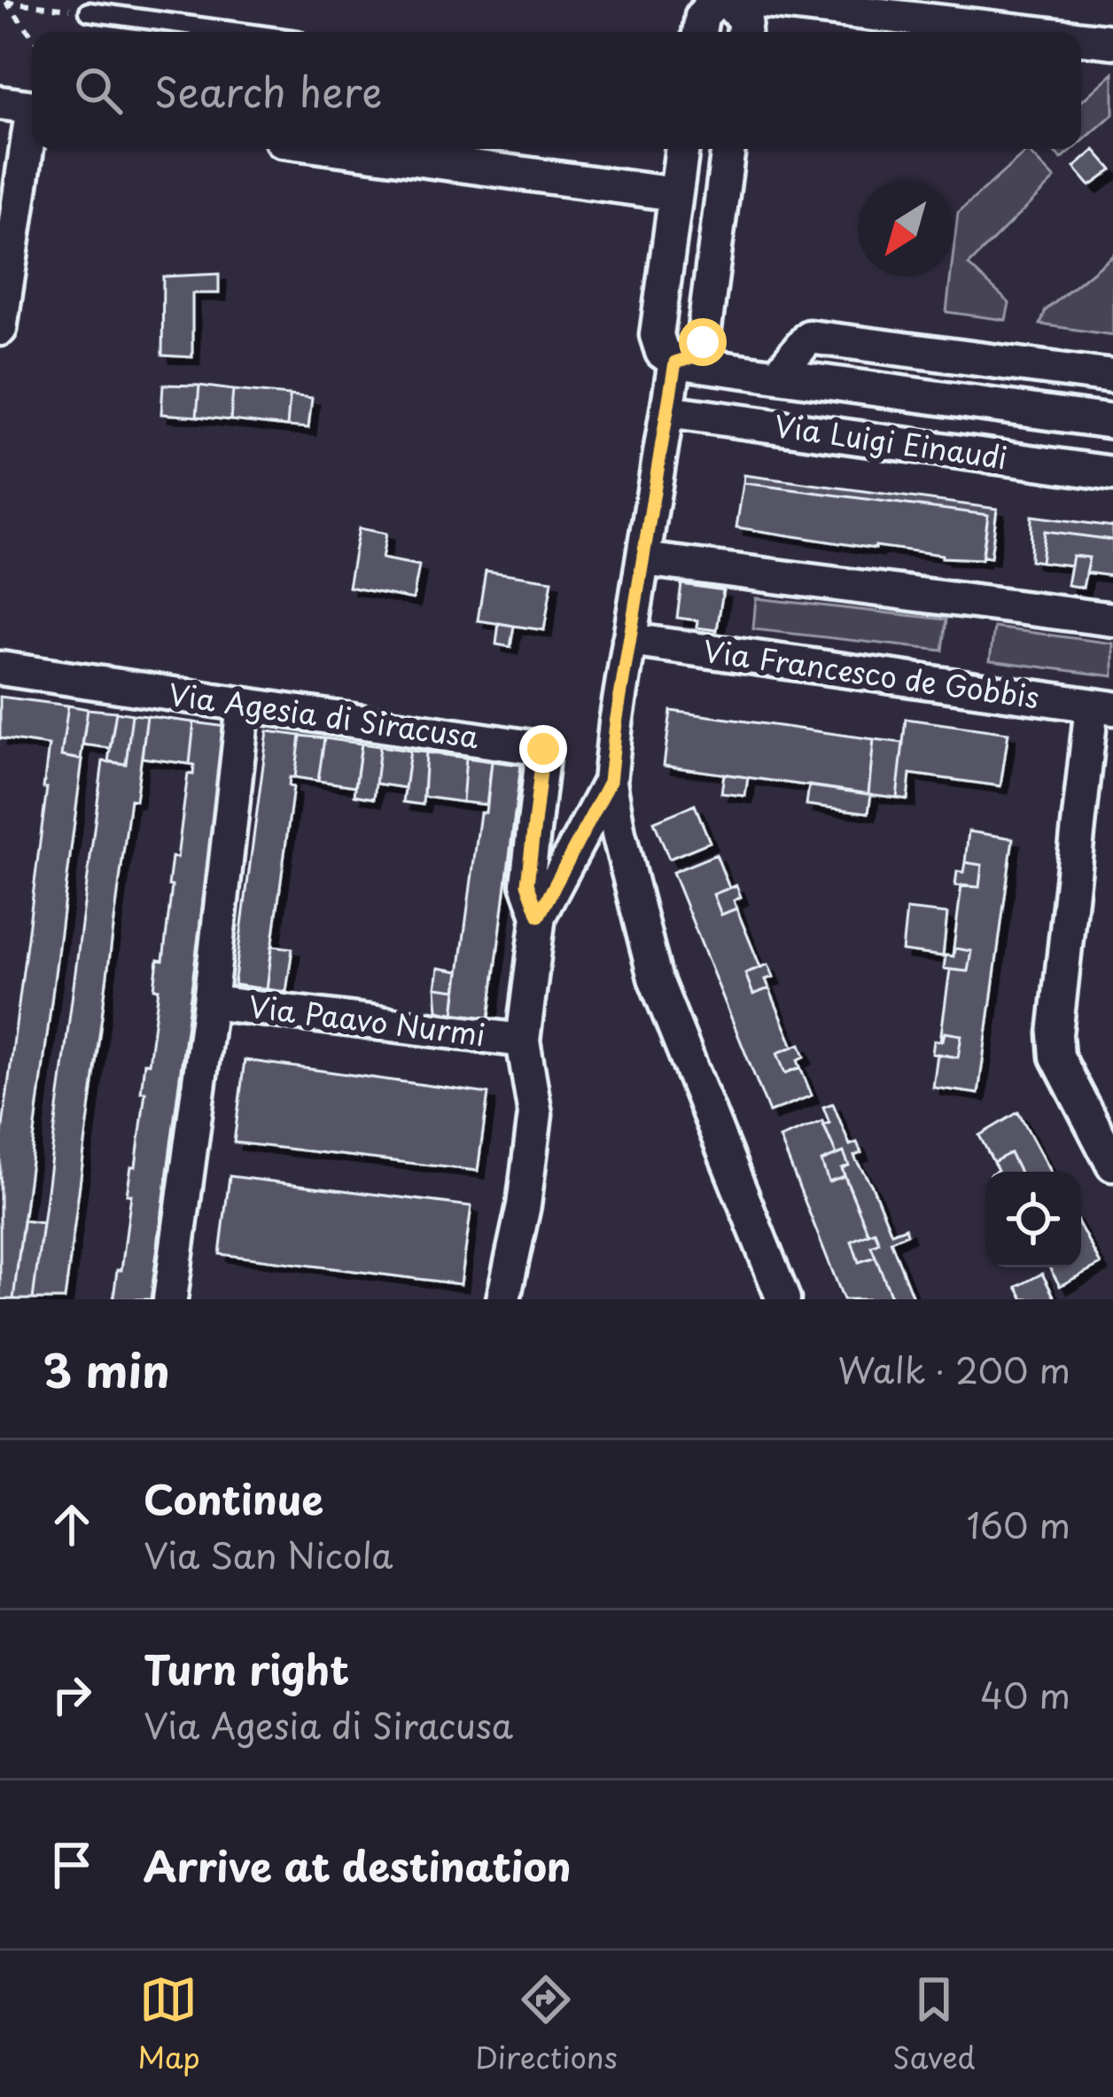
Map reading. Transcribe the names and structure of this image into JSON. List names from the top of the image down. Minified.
{"streets":{"street":["Via Luigi Einaudi","Via Francesco de Gobbis","Via Agesia di Siracusa","Via Paavo Nurmi"]},"crossings":[["Via Agesia di Siracusa","Via Paavo Nurmi"]],"north":"bottom left","page":{"search":"Search here","heading":["3 min","Walk · 200 m"],"list":[["Continue","Via San Nicola","160 m"],["Turn right","Via Agesia di Siracusa","40 m"],"Arrive at destination"],"nav":["Map","Directions","Saved"]}}
